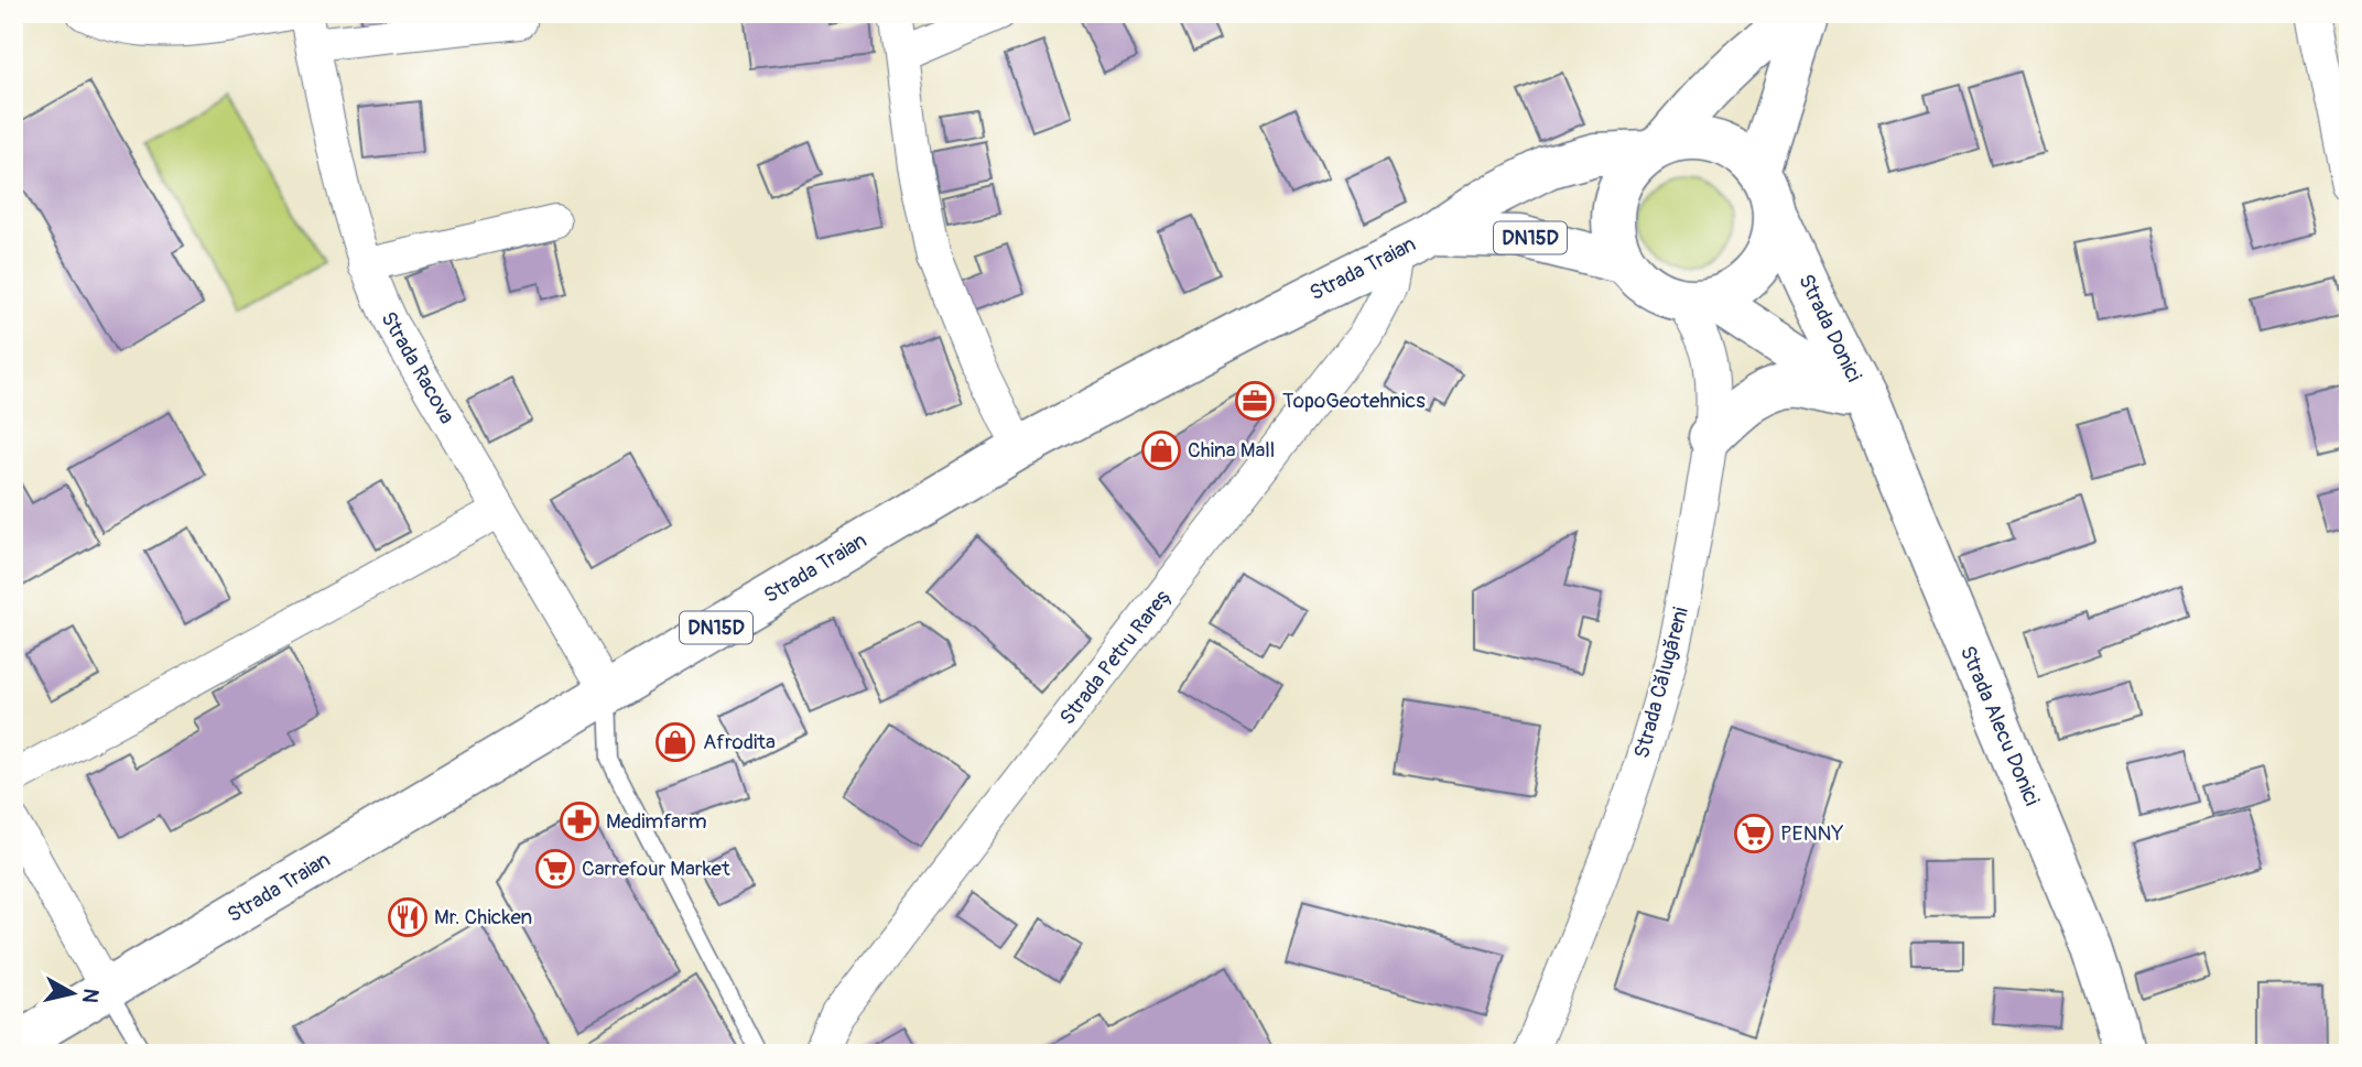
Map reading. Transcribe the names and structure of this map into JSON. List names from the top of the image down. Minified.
{"streets":{"main road":["DN15D","Strada Traian","Strada Donici","Strada Alecu Donici"],"street":["Strada Racova","Strada Petru Rareș","Strada Călugăreni"]},"crossings":[["Strada Traian","Strada Donici"],["Strada Traian","Strada Racova"],["Strada Traian","Strada Petru Rareș"],["Strada Traian","Strada Călugăreni"],["Strada Donici","Strada Călugăreni"],["Strada Donici","Strada Alecu Donici"]],"places":{"office":["TopoGeotehnics"],"shop":["China Mall","Afrodita"],"pharmacy":["Medimfarm"],"supermarket":["PENNY","Carrefour Market"],"restaurant":["Mr. Chicken"]},"north":"right"}
